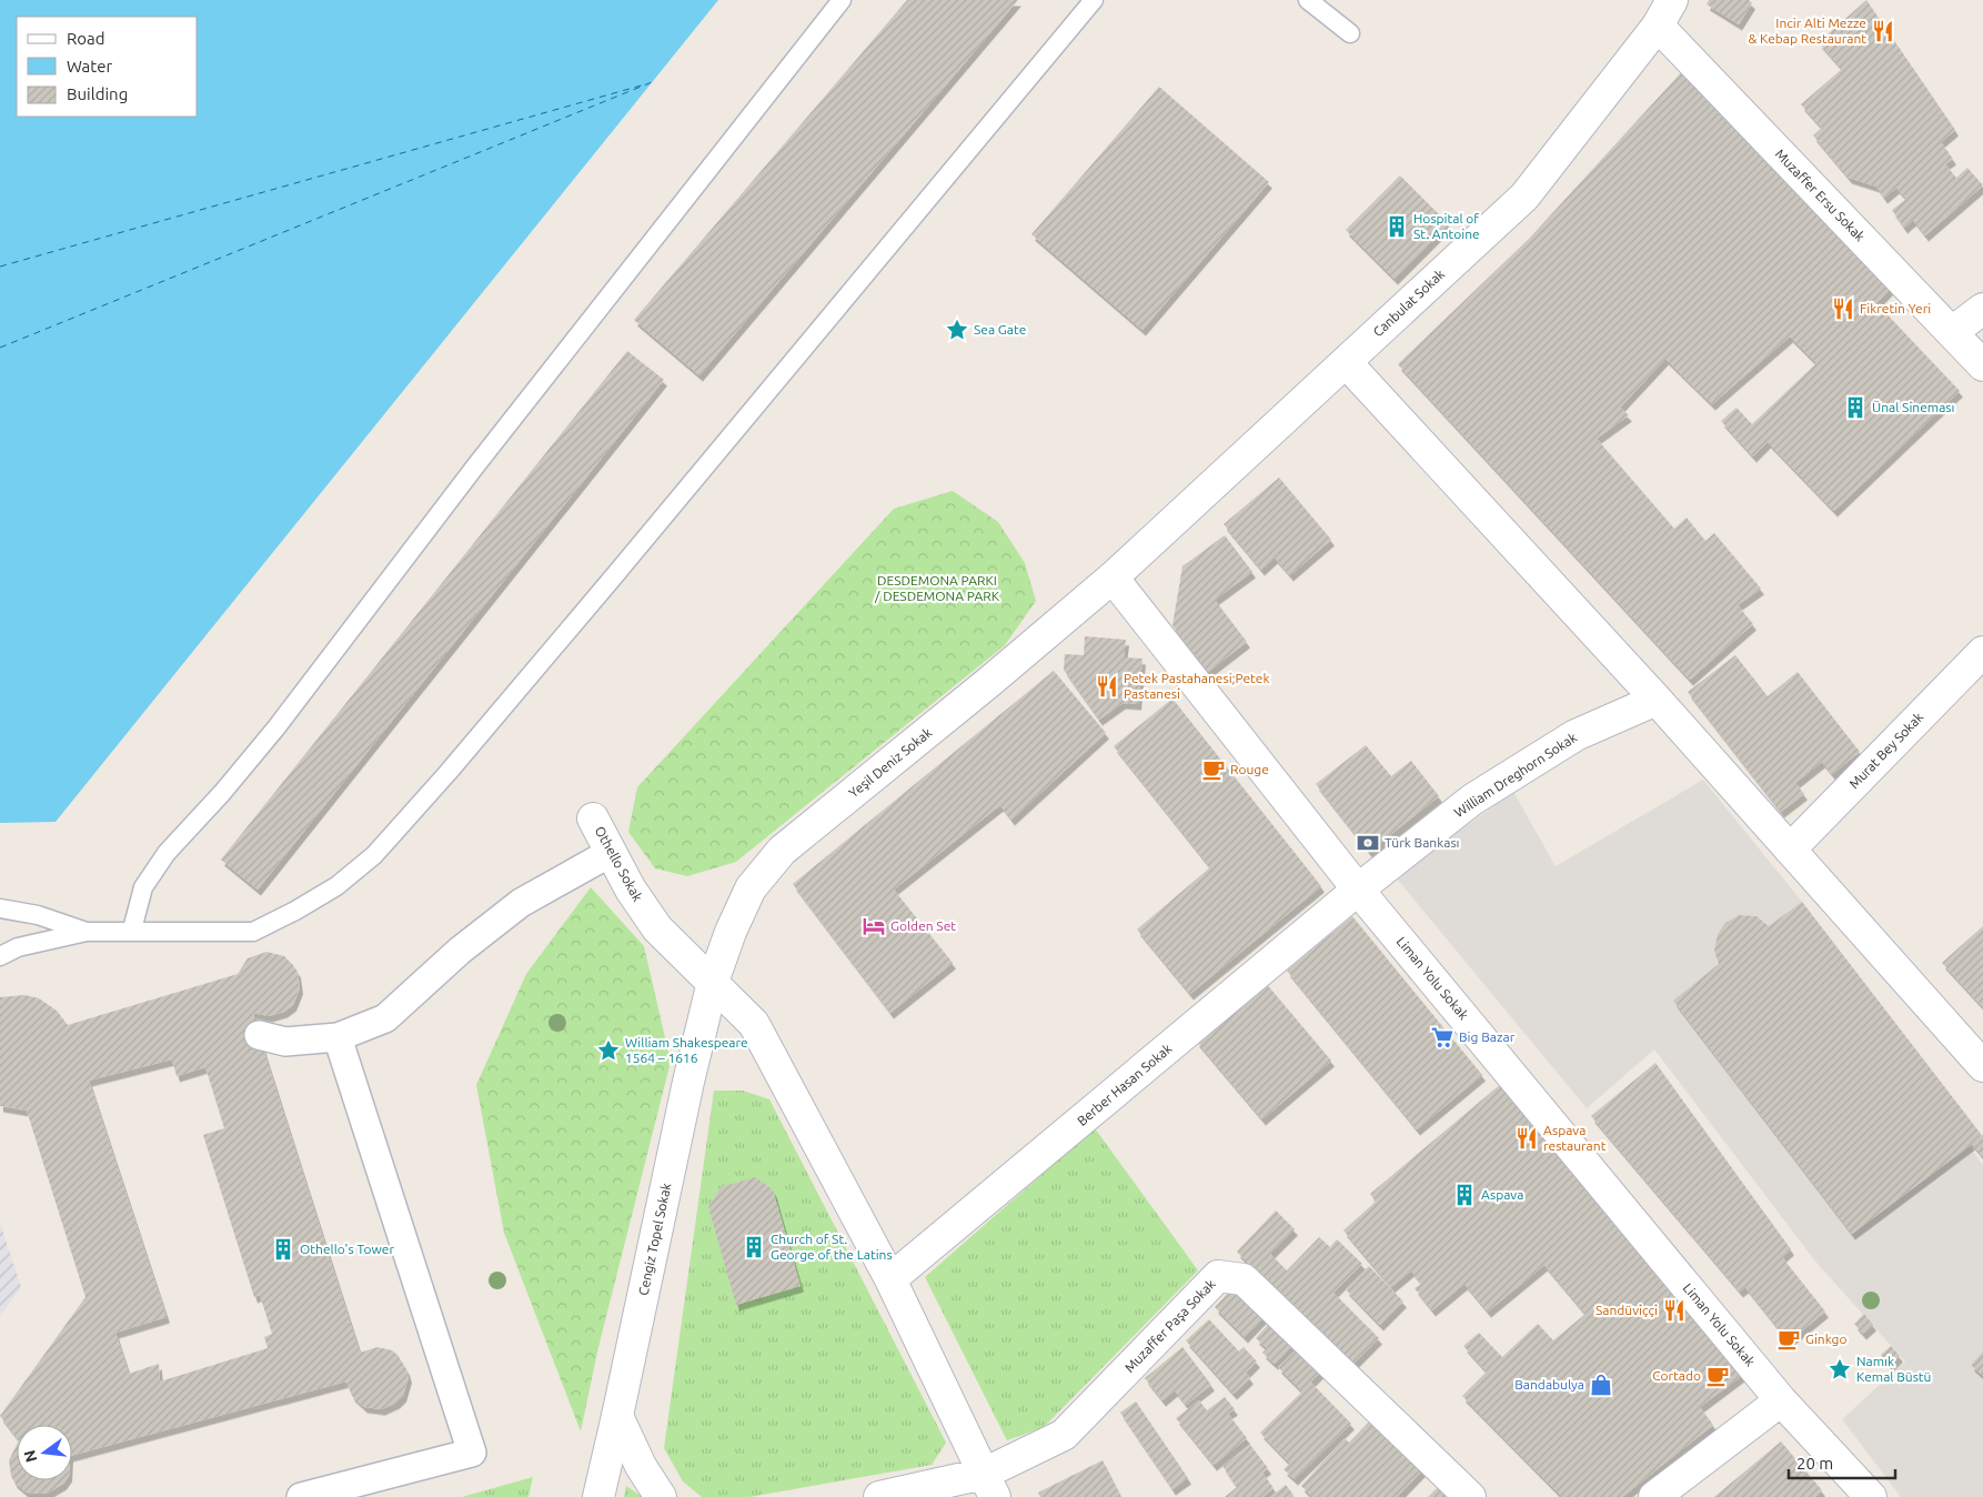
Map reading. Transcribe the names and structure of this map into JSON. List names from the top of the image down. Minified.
{"streets":{"street":["Muzaffer Ersu Sokak","Canbulat Sokak","Murat Bey Sokak","Yeşil Deniz Sokak","William Dreghorn Sokak","Othello Sokak","Liman Yolu Sokak","Berber Hasan Sokak","Cengiz Topel Sokak","Muzaffer Paşa Sokak"]},"crossings":[["Muzaffer Ersu Sokak","Canbulat Sokak"],["Canbulat Sokak","Yeşil Deniz Sokak"],["Canbulat Sokak","Liman Yolu Sokak"],["Yeşil Deniz Sokak","Othello Sokak"],["Yeşil Deniz Sokak","Liman Yolu Sokak"],["Yeşil Deniz Sokak","Cengiz Topel Sokak"],["William Dreghorn Sokak","Liman Yolu Sokak"],["William Dreghorn Sokak","Berber Hasan Sokak"],["Othello Sokak","Berber Hasan Sokak"],["Othello Sokak","Cengiz Topel Sokak"],["Othello Sokak","Muzaffer Paşa Sokak"],["Liman Yolu Sokak","Berber Hasan Sokak"]],"parks":["DESDEMONA PARKI / DESDEMONA PARK"],"places":{"restaurant":["Incir Alti Mezze & Kebap Restaurant","Fikretin Yeri","Petek Pastahanesi;Petek Pastanesi","Aspava restaurant","Sandüviççi"],"building":["Hospital of St. Antoine","Ünal Sineması","Aspava","Church of St. George of the Latins","Othello's Tower"],"place":["Sea Gate","William Shakespeare 1564 – 1616","Namık Kemal Büstü"],"cafe":["Rouge","Ginkgo","Cortado"],"bank":["Türk Bankası"],"hotel":["Golden Set"],"supermarket":["Big Bazar"],"shop":["Bandabulya"]},"legend":["Road","Water","Building"],"scale_bar":"20 m","north":"left"}
